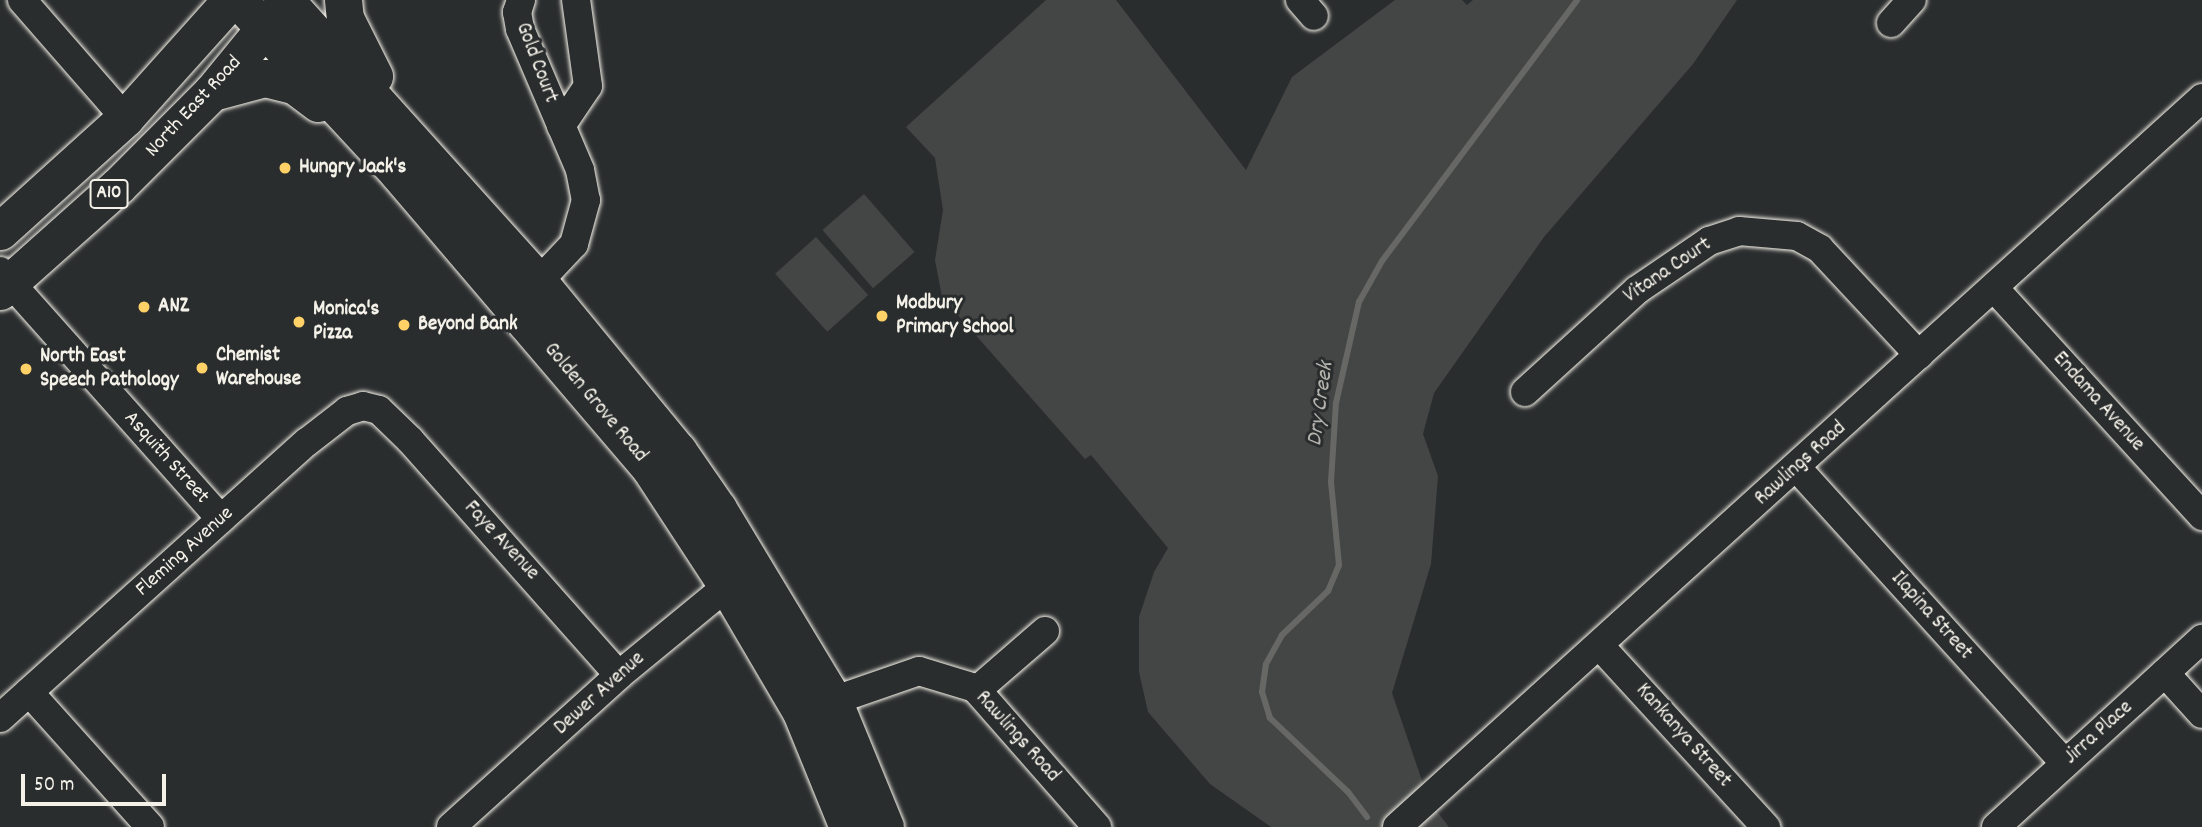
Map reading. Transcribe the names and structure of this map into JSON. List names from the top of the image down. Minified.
{"streets":{"main road":["North East Road","A10","Golden Grove Road"],"street":["Gold Court","Vitana Court","Endama Avenue","Asquith Street","Rawlings Road","Faye Avenue","Fleming Avenue","Ilapina Street","Dewer Avenue","Jirra Place","Kankanya Street"]},"crossings":[["Gold Court","Golden Grove Road"],["North East Road","Golden Grove Road"],["North East Road","Asquith Street"],["Vitana Court","Rawlings Road"],["Endama Avenue","Rawlings Road"],["Golden Grove Road","Rawlings Road"],["Golden Grove Road","Dewer Avenue"],["Asquith Street","Fleming Avenue"],["Rawlings Road","Ilapina Street"],["Rawlings Road","Kankanya Street"],["Faye Avenue","Fleming Avenue"],["Faye Avenue","Dewer Avenue"],["Ilapina Street","Jirra Place"]],"water":["Dry Creek"],"places":["Hungry Jack's","ANZ","Modbury Primary School","Monica's Pizza","Beyond Bank","Chemist Warehouse","North East Speech Pathology"],"scale_bar":"50 m"}
